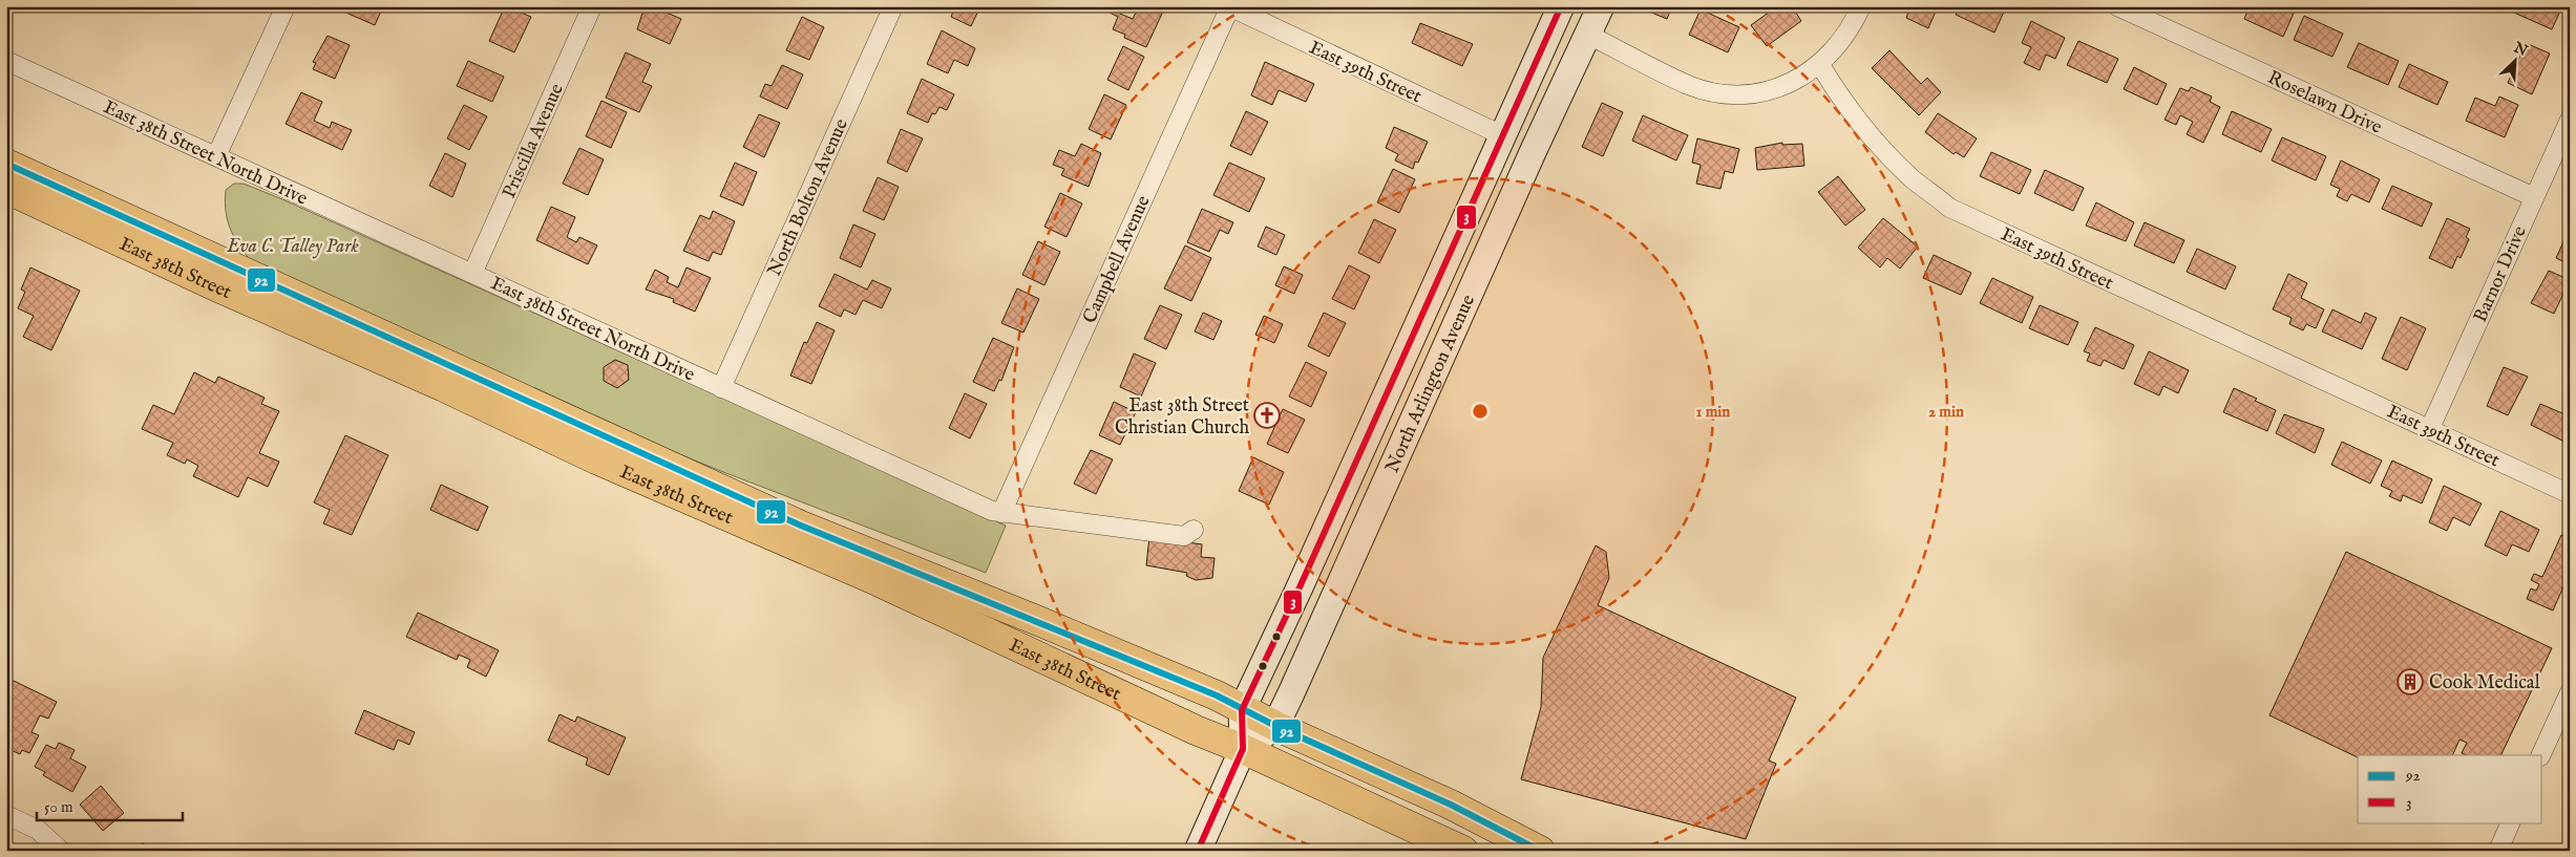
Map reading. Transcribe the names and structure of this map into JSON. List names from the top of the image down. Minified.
{"streets":{"main road":["East 38th Street","North Arlington Avenue"],"street":["East 39th Street","Roselawn Drive","Priscilla Avenue","East 38th Street North Drive","North Bolton Avenue","Campbell Avenue","Barnor Drive"]},"crossings":[["East 39th Street","Campbell Avenue"],["East 39th Street","Barnor Drive"],["East 39th Street","North Arlington Avenue"],["Roselawn Drive","Barnor Drive"],["Priscilla Avenue","East 38th Street North Drive"],["East 38th Street North Drive","North Bolton Avenue"],["East 38th Street North Drive","Campbell Avenue"],["East 38th Street","North Arlington Avenue"]],"parks":["Eva C. Talley Park"],"places":{"church":["East 38th Street Christian Church"],"building":["Cook Medical"]},"lines":["transit line 3","transit line 92"],"legend":["92","3"],"scale_bar":"50 m","north":"top right","rings":["1 min","2 min"]}
